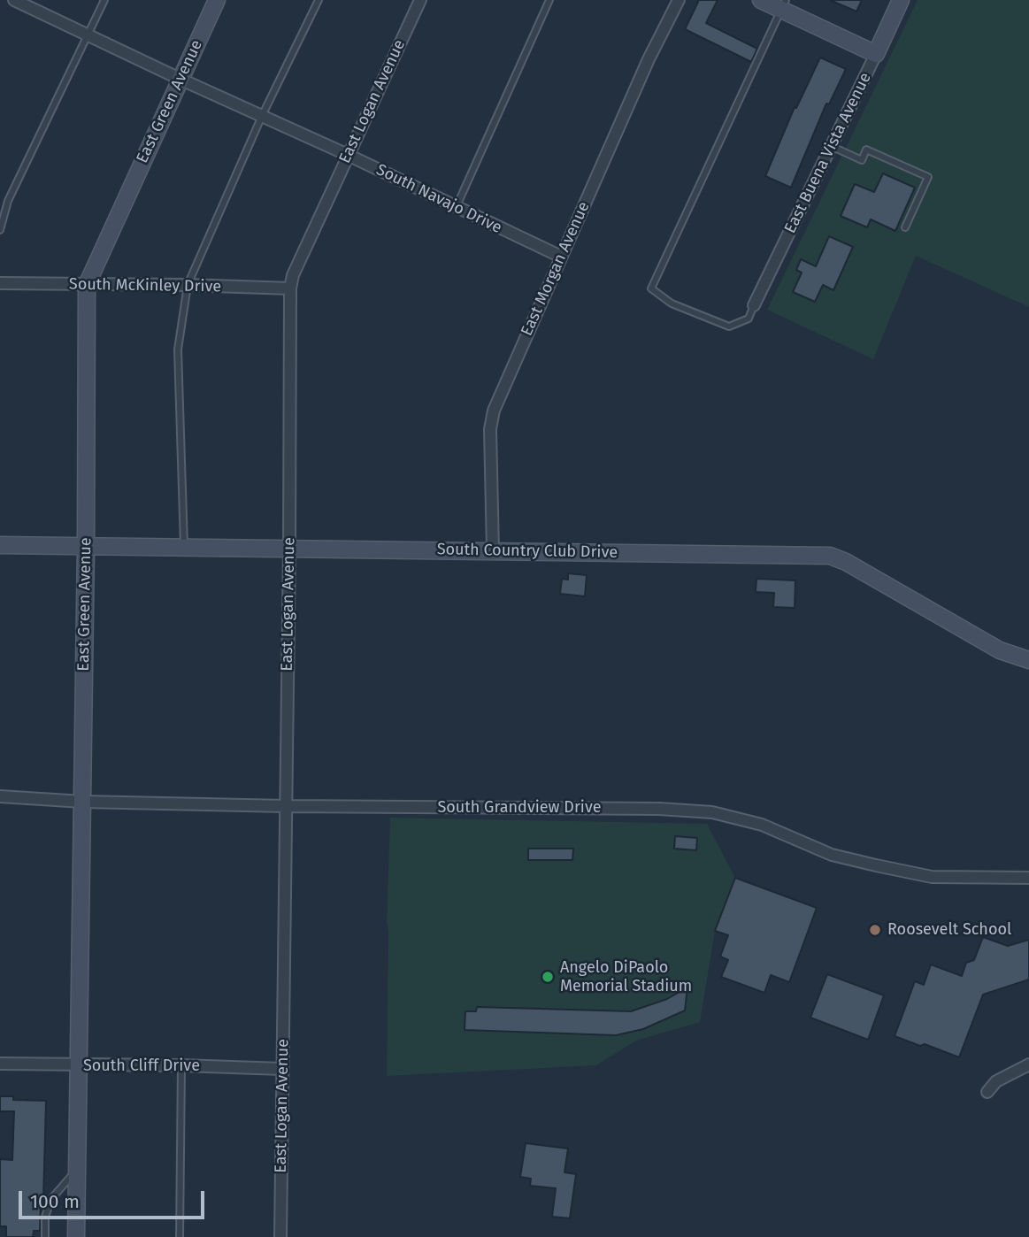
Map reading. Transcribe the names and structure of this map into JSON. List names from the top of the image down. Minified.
{"streets":{"street":["East Green Avenue","East Logan Avenue","East Buena Vista Avenue","South Navajo Drive","East Morgan Avenue","South McKinley Drive","South Country Club Drive","South Grandview Drive","South Cliff Drive"]},"crossings":[["East Green Avenue","South Navajo Drive"],["East Green Avenue","South McKinley Drive"],["East Green Avenue","South Country Club Drive"],["East Green Avenue","South Grandview Drive"],["East Green Avenue","South Cliff Drive"],["East Logan Avenue","South Navajo Drive"],["East Logan Avenue","South McKinley Drive"],["East Logan Avenue","South Country Club Drive"],["East Logan Avenue","South Grandview Drive"],["East Logan Avenue","South Cliff Drive"],["South Navajo Drive","East Morgan Avenue"],["East Morgan Avenue","South Country Club Drive"]],"places":["Roosevelt School","Angelo DiPaolo Memorial Stadium"],"scale_bar":"100 m"}
